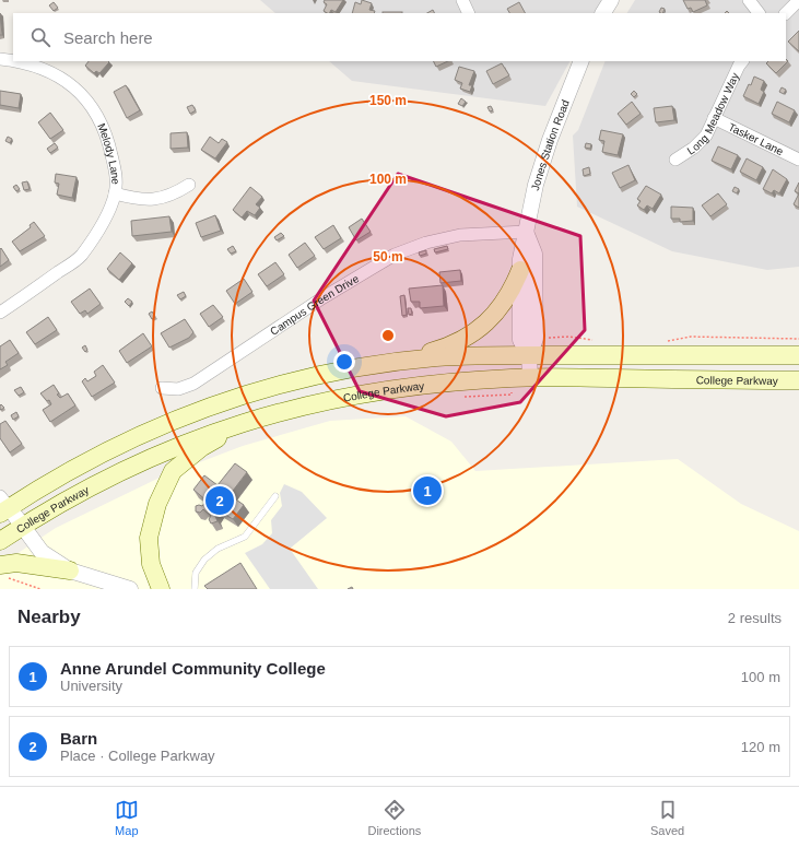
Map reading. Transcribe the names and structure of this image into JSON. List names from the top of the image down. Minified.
{"streets":{"main road":["College Parkway"],"street":["Long Meadow Way","Tasker Lane","Jones Station Road","Melody Lane","Campus Green Drive"]},"crossings":[["Long Meadow Way","Tasker Lane"],["Jones Station Road","Campus Green Drive"],["Jones Station Road","College Parkway"]],"page":{"search":"Search here","pins":["1","2"],"heading":["Nearby","2 results"],"list":[{"mark":"1","name":"Anne Arundel Community College","note":"University","value":"100 m"},{"mark":"2","name":"Barn","note":"Place · College Parkway","value":"120 m"}],"nav":["Map","Directions","Saved"]},"rings":["150 m","100 m","50 m"]}
